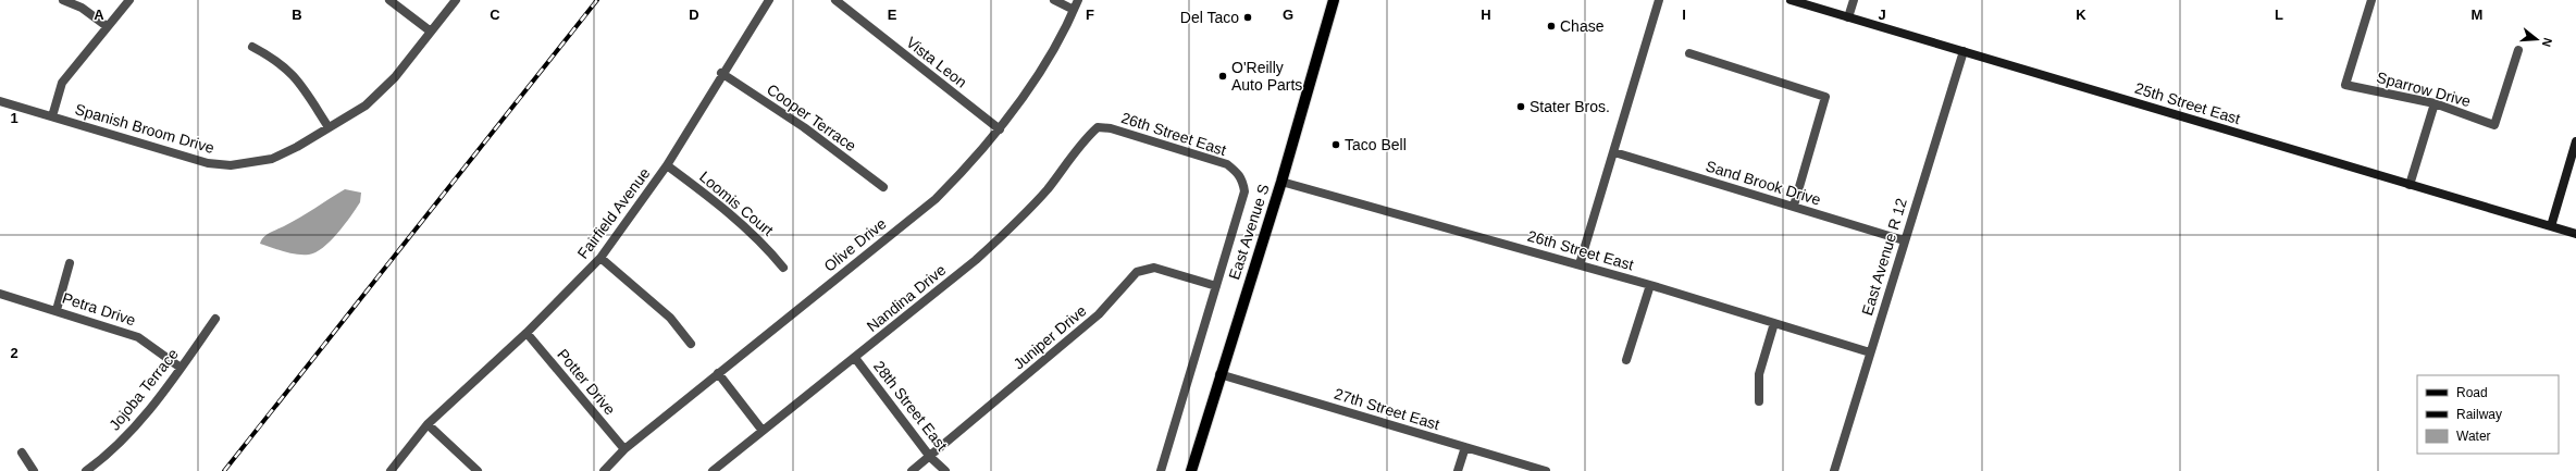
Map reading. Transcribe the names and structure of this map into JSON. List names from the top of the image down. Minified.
{"streets":{"main road":["25th Street East","East Avenue S"],"street":["Vista Leon","Sparrow Drive","Cooper Terrace","Spanish Broom Drive","26th Street East","Sand Brook Drive","Loomis Court","Fairfield Avenue","Olive Drive","East Avenue R 12","Nandina Drive","Petra Drive","Juniper Drive","Potter Drive","Jojoba Terrace","28th Street East","27th Street East"]},"crossings":[["Vista Leon","Olive Drive"],["25th Street East","East Avenue R 12"],["Cooper Terrace","Fairfield Avenue"],["26th Street East","East Avenue S"],["26th Street East","East Avenue R 12"],["26th Street East","Nandina Drive"],["Sand Brook Drive","East Avenue R 12"],["Loomis Court","Fairfield Avenue"],["Fairfield Avenue","Potter Drive"],["East Avenue S","Juniper Drive"],["East Avenue S","27th Street East"],["Olive Drive","Potter Drive"],["Nandina Drive","28th Street East"],["Petra Drive","Jojoba Terrace"],["Juniper Drive","28th Street East"]],"places":["Del Taco","Chase","O'Reilly Auto Parts","Stater Bros.","Taco Bell"],"legend":["Road","Railway","Water"],"north":"right","grid":{"columns":["A","B","C","D","E","F","G","H","I","J","K","L","M"],"rows":["1","2"]}}
